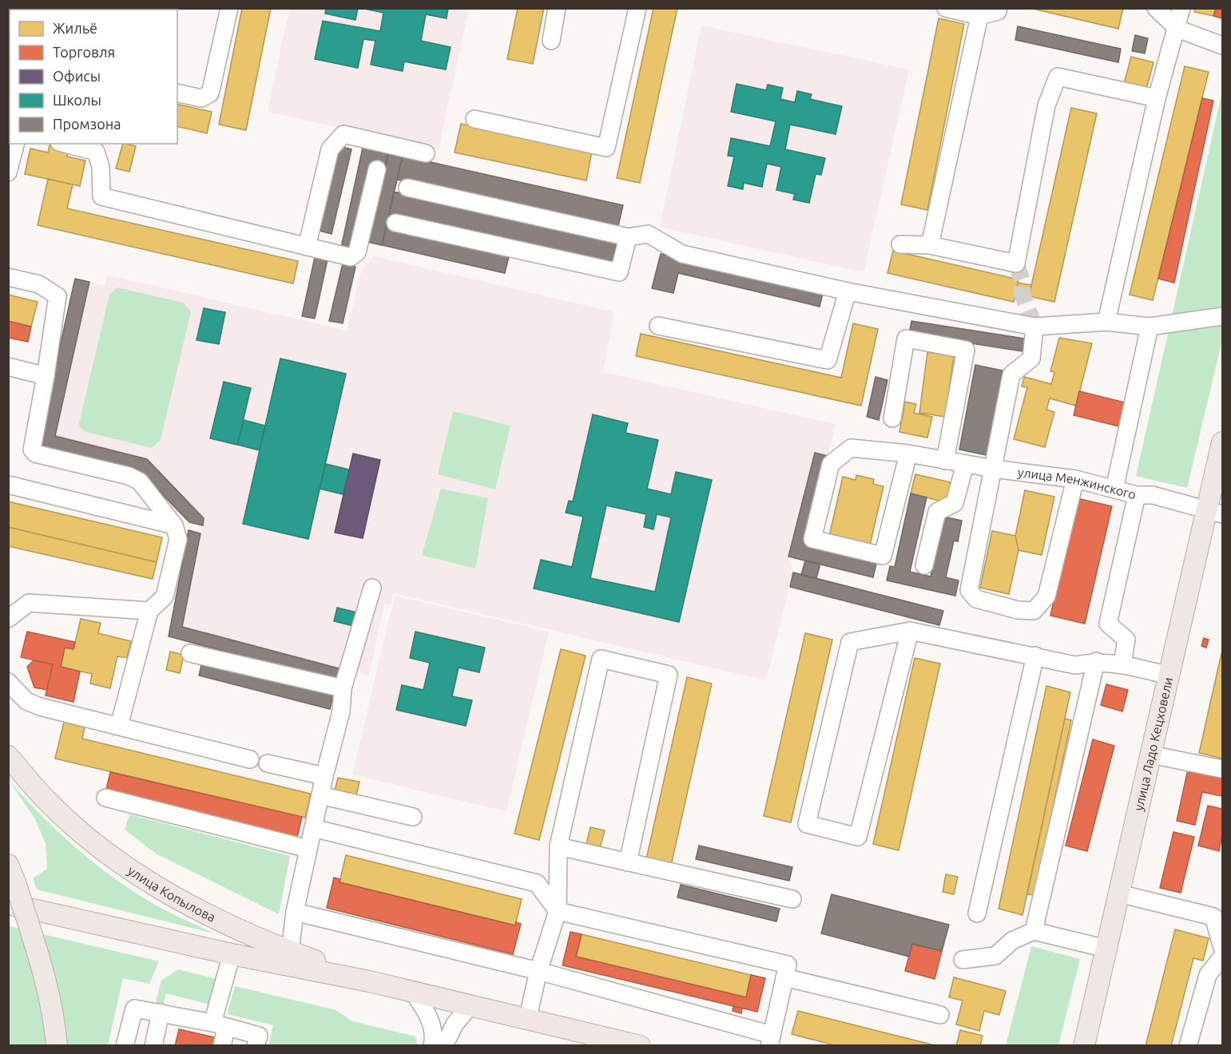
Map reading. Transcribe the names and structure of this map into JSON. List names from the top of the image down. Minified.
{"streets":{"main road":["улица Ладо Кецховели","улица Копылова"],"street":["улица Менжинского"]},"crossings":[["улица Менжинского","улица Ладо Кецховели"]],"legend":["Жильё","Торговля","Офисы","Школы","Промзона"]}
